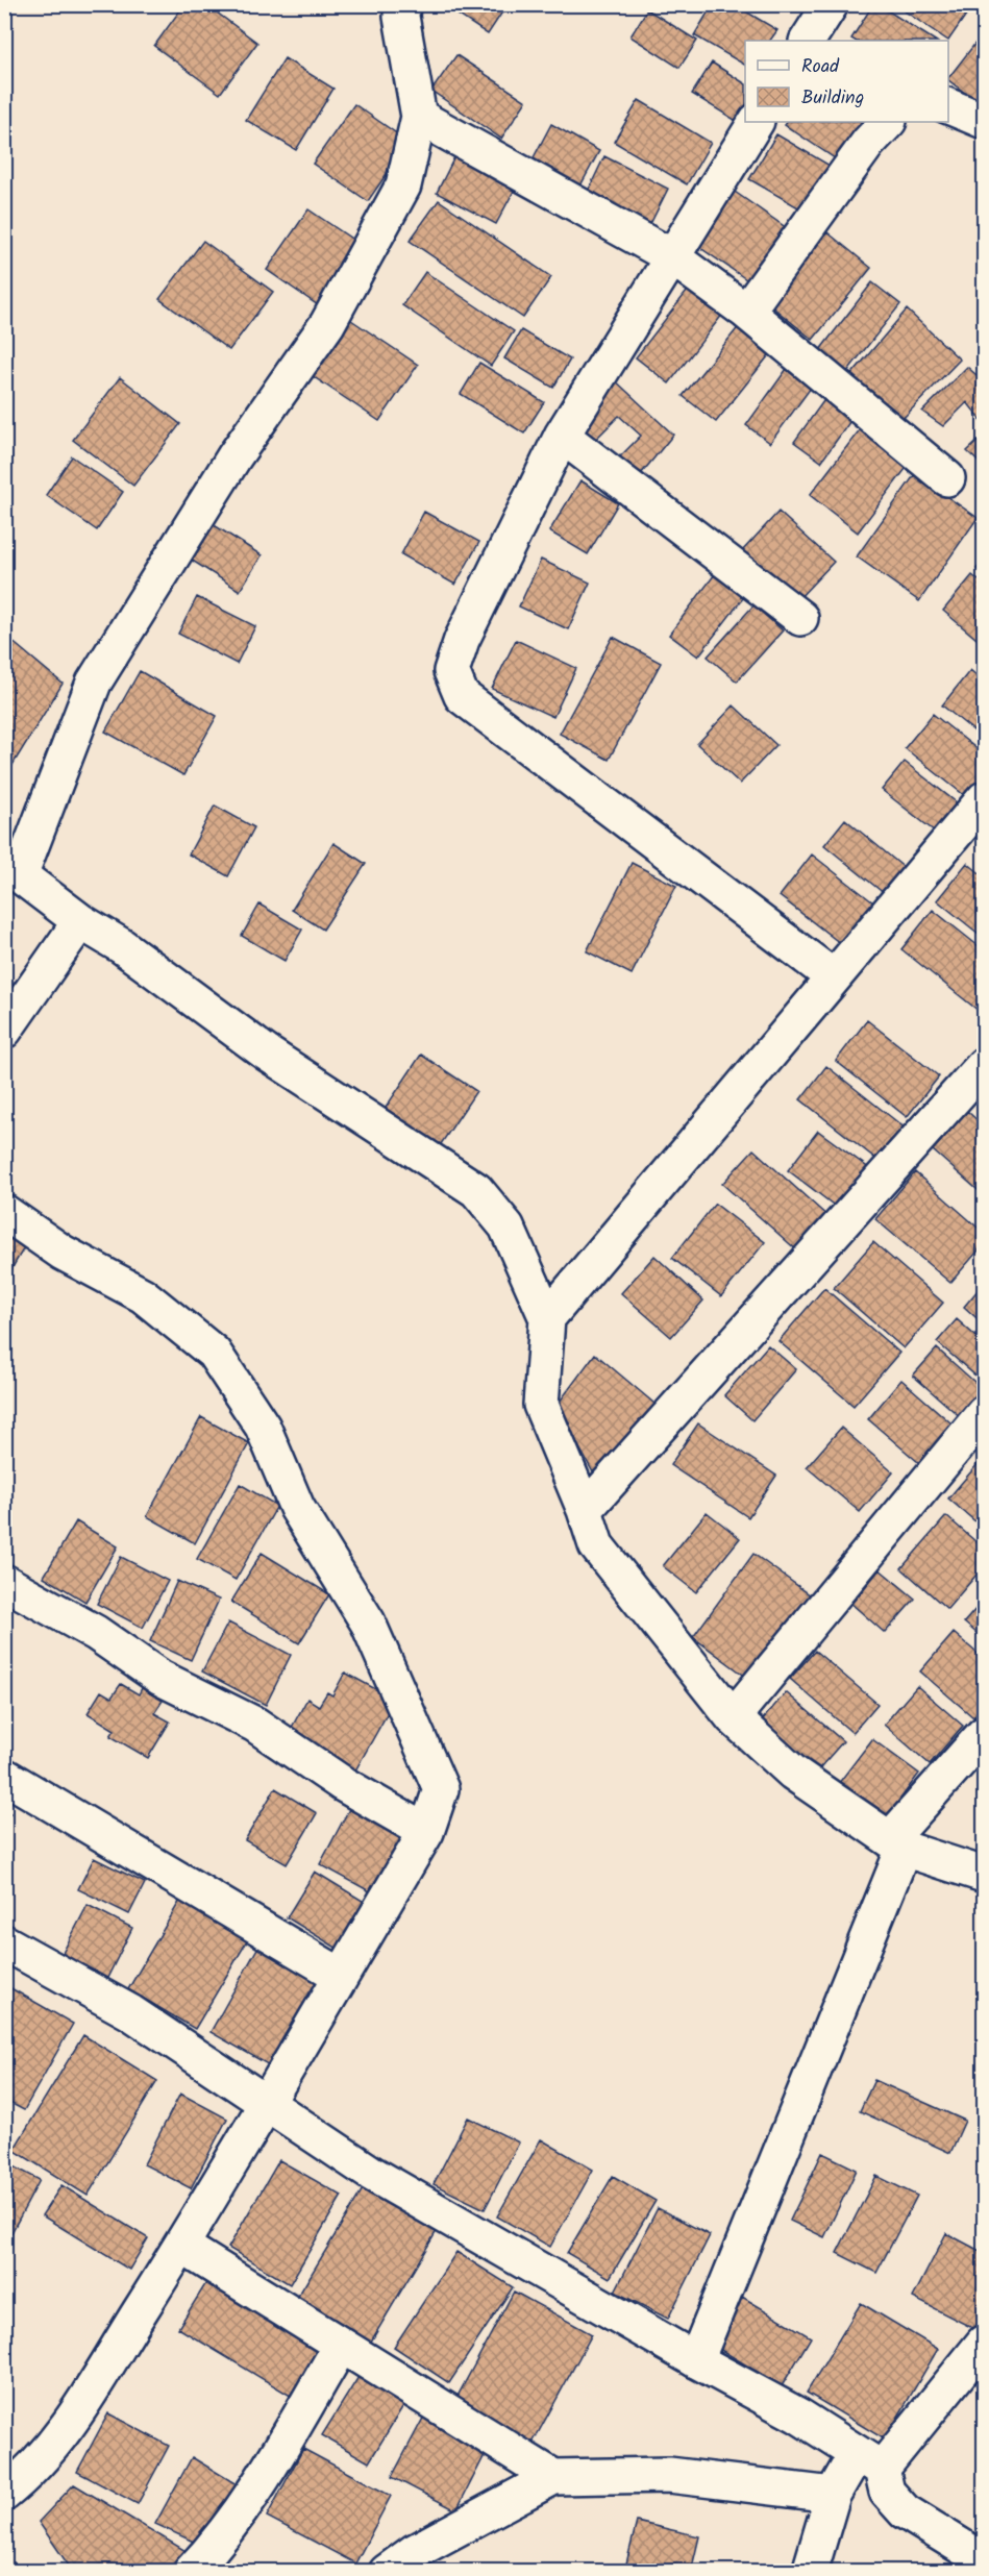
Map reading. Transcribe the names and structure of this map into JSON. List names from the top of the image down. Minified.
{"legend":["Road","Building"]}
